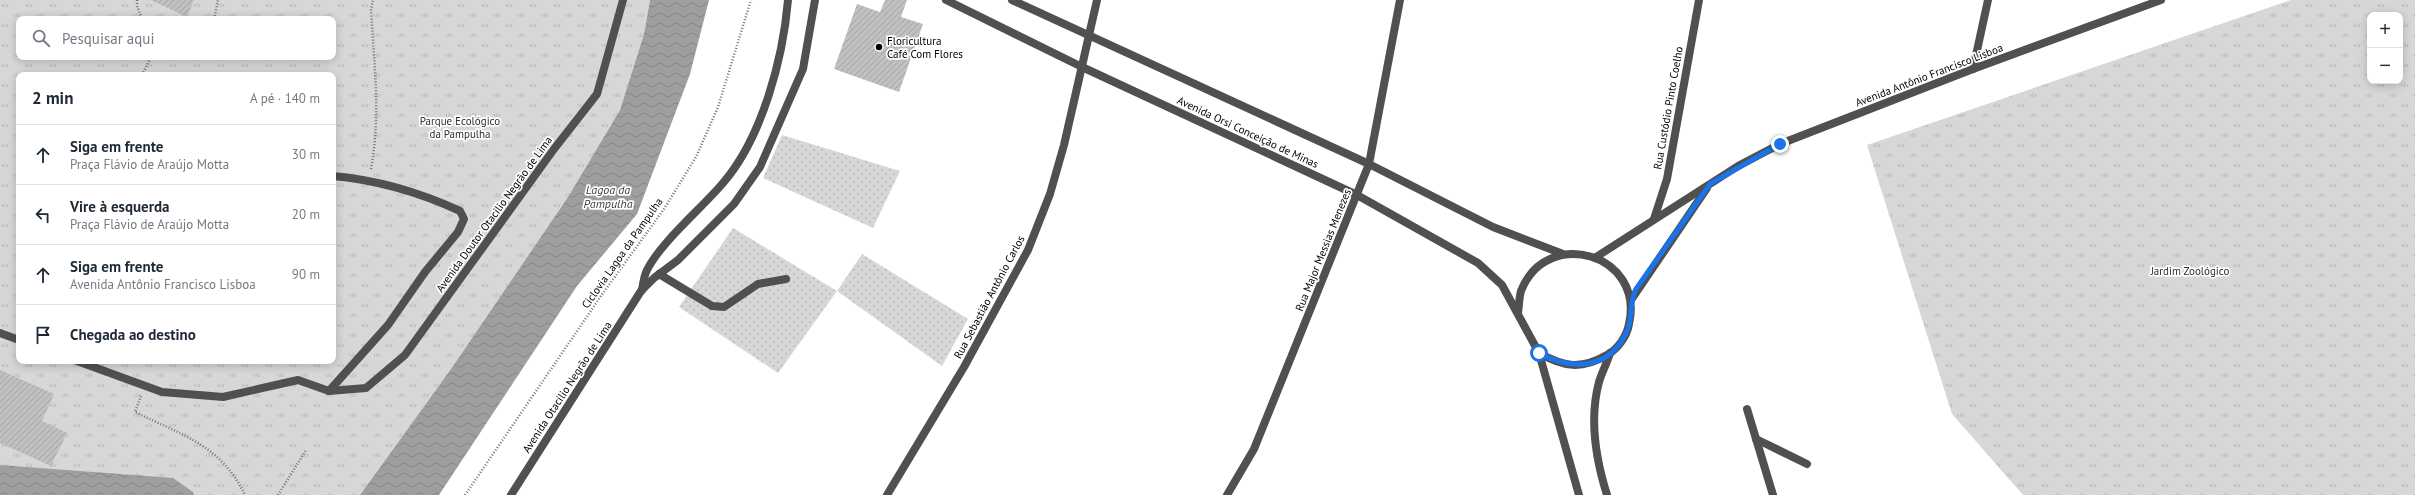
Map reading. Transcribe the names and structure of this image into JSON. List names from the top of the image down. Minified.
{"streets":{"street":["Avenida Antônio Francisco Lisboa","Rua Custódio Pinto Coelho","Avenida Orsi Conceição de Minas","Avenida Doutor Otacilio Negrão de Lima","Rua Major Messias Menezes","Rua Sebastião Antônio Carlos","Avenida Otacílio Negrão de Lima"],"path":["Ciclovia Lagoa da Pampulha"]},"crossings":[["Avenida Antônio Francisco Lisboa","Rua Custódio Pinto Coelho"],["Avenida Antônio Francisco Lisboa","Avenida Orsi Conceição de Minas"],["Avenida Orsi Conceição de Minas","Rua Major Messias Menezes"],["Avenida Orsi Conceição de Minas","Rua Sebastião Antônio Carlos"]],"water":["Lagoa da Pampulha"],"parks":["Parque Ecológico da Pampulha","Jardim Zoológico"],"places":["Floricultura Café Com Flores"],"page":{"map_buttons":["+","−"],"search":"Pesquisar aqui","heading":["2 min","A pé · 140 m"],"list":[["Siga em frente","Praça Flávio de Araújo Motta","30 m"],["Vire à esquerda","Praça Flávio de Araújo Motta","20 m"],["Siga em frente","Avenida Antônio Francisco Lisboa","90 m"],"Chegada ao destino"]}}
